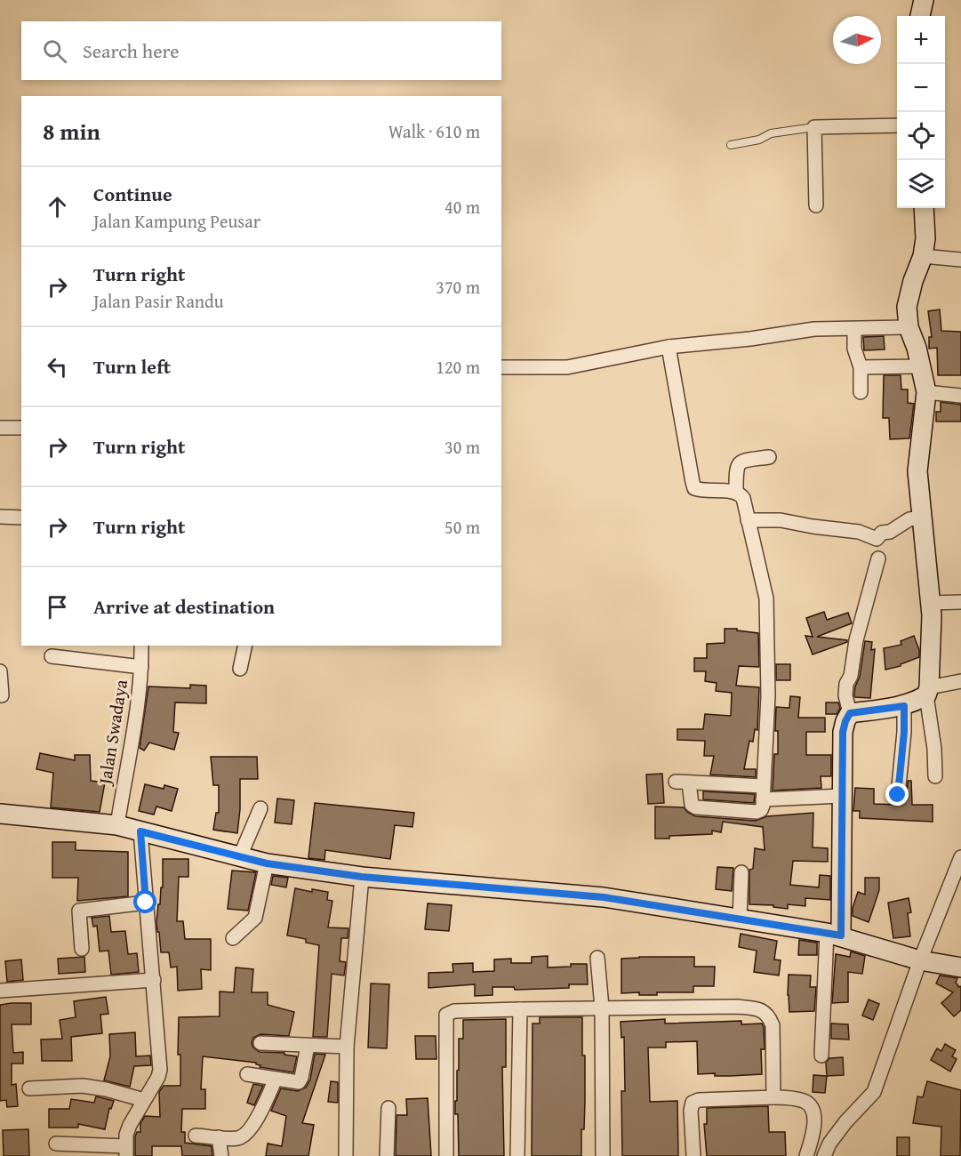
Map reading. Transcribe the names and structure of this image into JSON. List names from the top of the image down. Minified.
{"streets":{"street":["Jalan Swadaya"]},"north":"right","page":{"map_buttons":["+","−"],"search":"Search here","heading":["8 min","Walk · 610 m"],"list":[["Continue","Jalan Kampung Peusar","40 m"],["Turn right","Jalan Pasir Randu","370 m"],["Turn left","120 m"],["Turn right","30 m"],["Turn right","50 m"],"Arrive at destination"]}}
